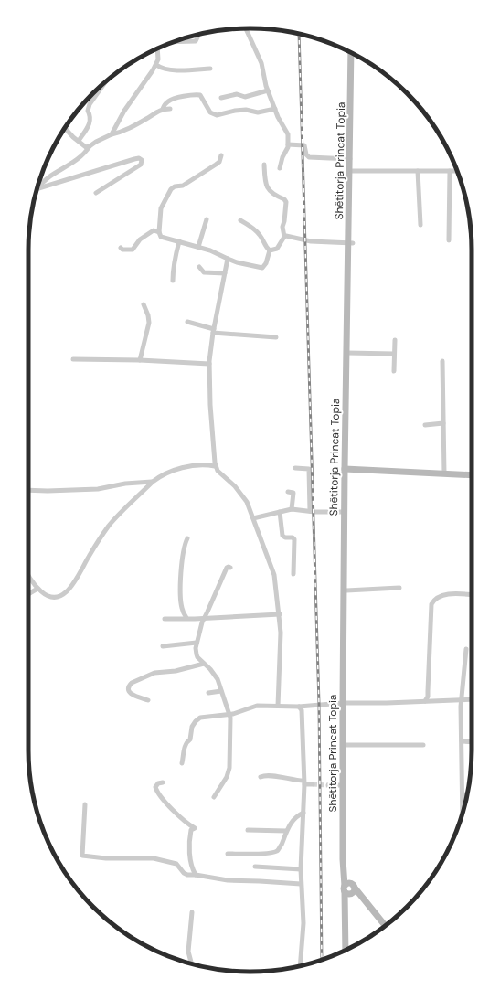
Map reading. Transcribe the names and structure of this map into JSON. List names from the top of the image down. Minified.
{"streets":{"main road":["Shëtitorja Princat Topia"]}}
